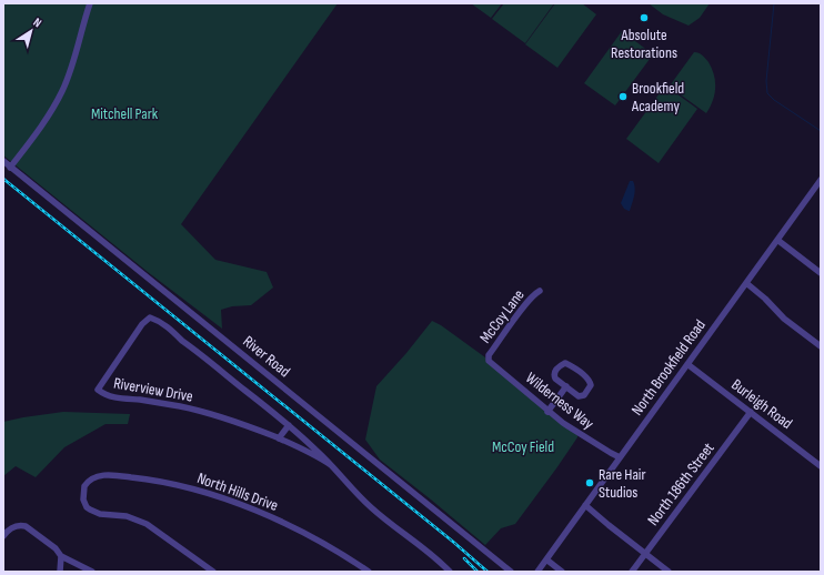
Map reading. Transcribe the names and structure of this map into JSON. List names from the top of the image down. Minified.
{"streets":{"street":["McCoy Lane","River Road","North Brookfield Road","Riverview Drive","Wilderness Way","Burleigh Road","North 186th Street","North Hills Drive"]},"crossings":[["McCoy Lane","Wilderness Way"],["North Brookfield Road","Wilderness Way"],["North Brookfield Road","Burleigh Road"],["Burleigh Road","North 186th Street"]],"parks":["Mitchell Park","McCoy Field"],"places":["Absolute Restorations","Brookfield Academy","Rare Hair Studios"],"north":"top right"}
